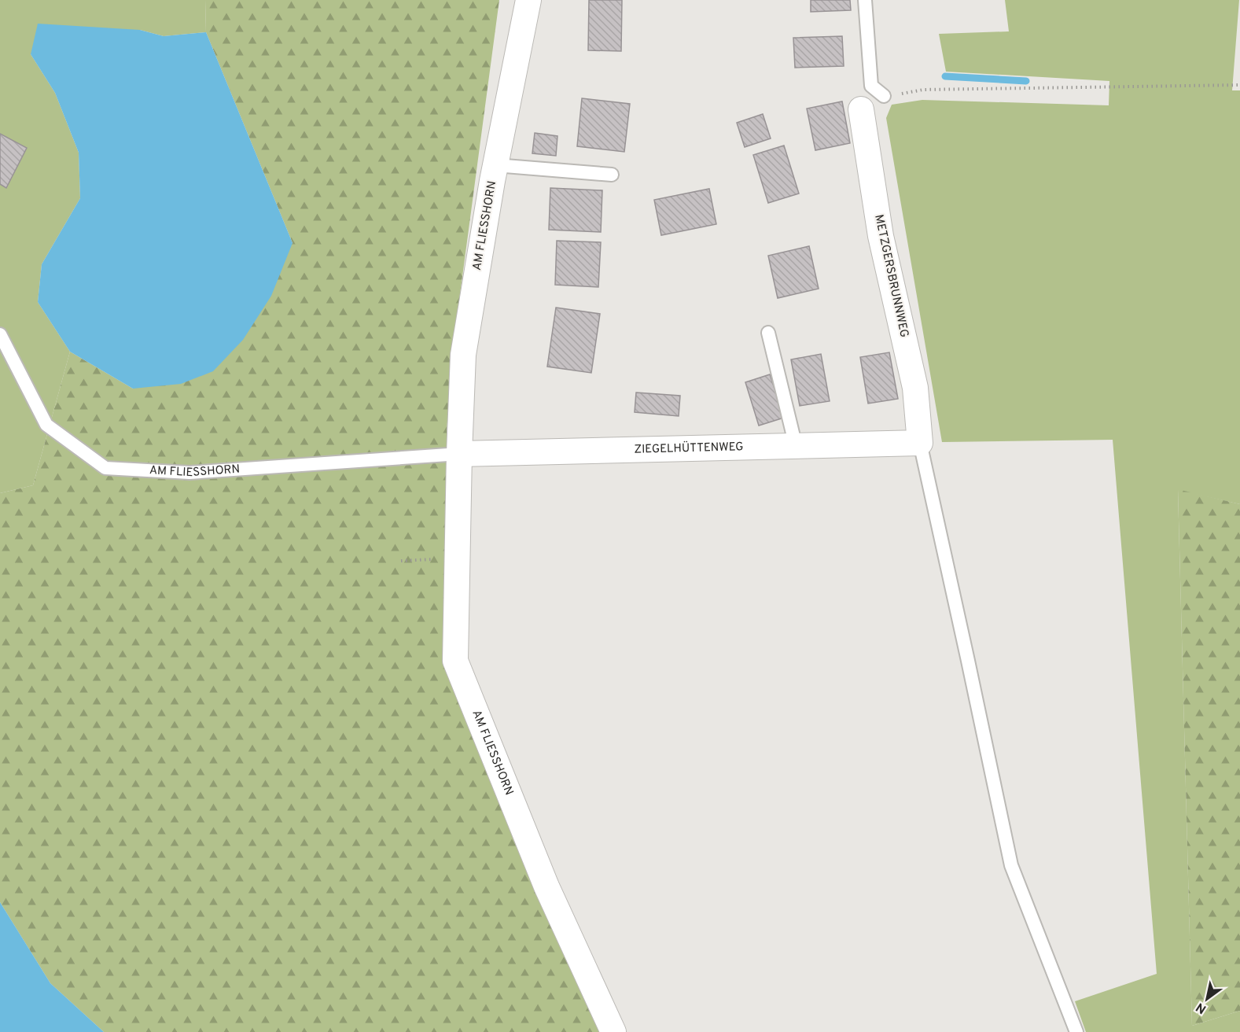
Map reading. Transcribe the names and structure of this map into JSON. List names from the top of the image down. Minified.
{"streets":{"street":["AM FLIESSHORN","METZGERSBRUNNWEG","ZIEGELHÜTTENWEG"]},"crossings":[["AM FLIESSHORN","ZIEGELHÜTTENWEG"],["METZGERSBRUNNWEG","ZIEGELHÜTTENWEG"]],"north":"bottom left"}
